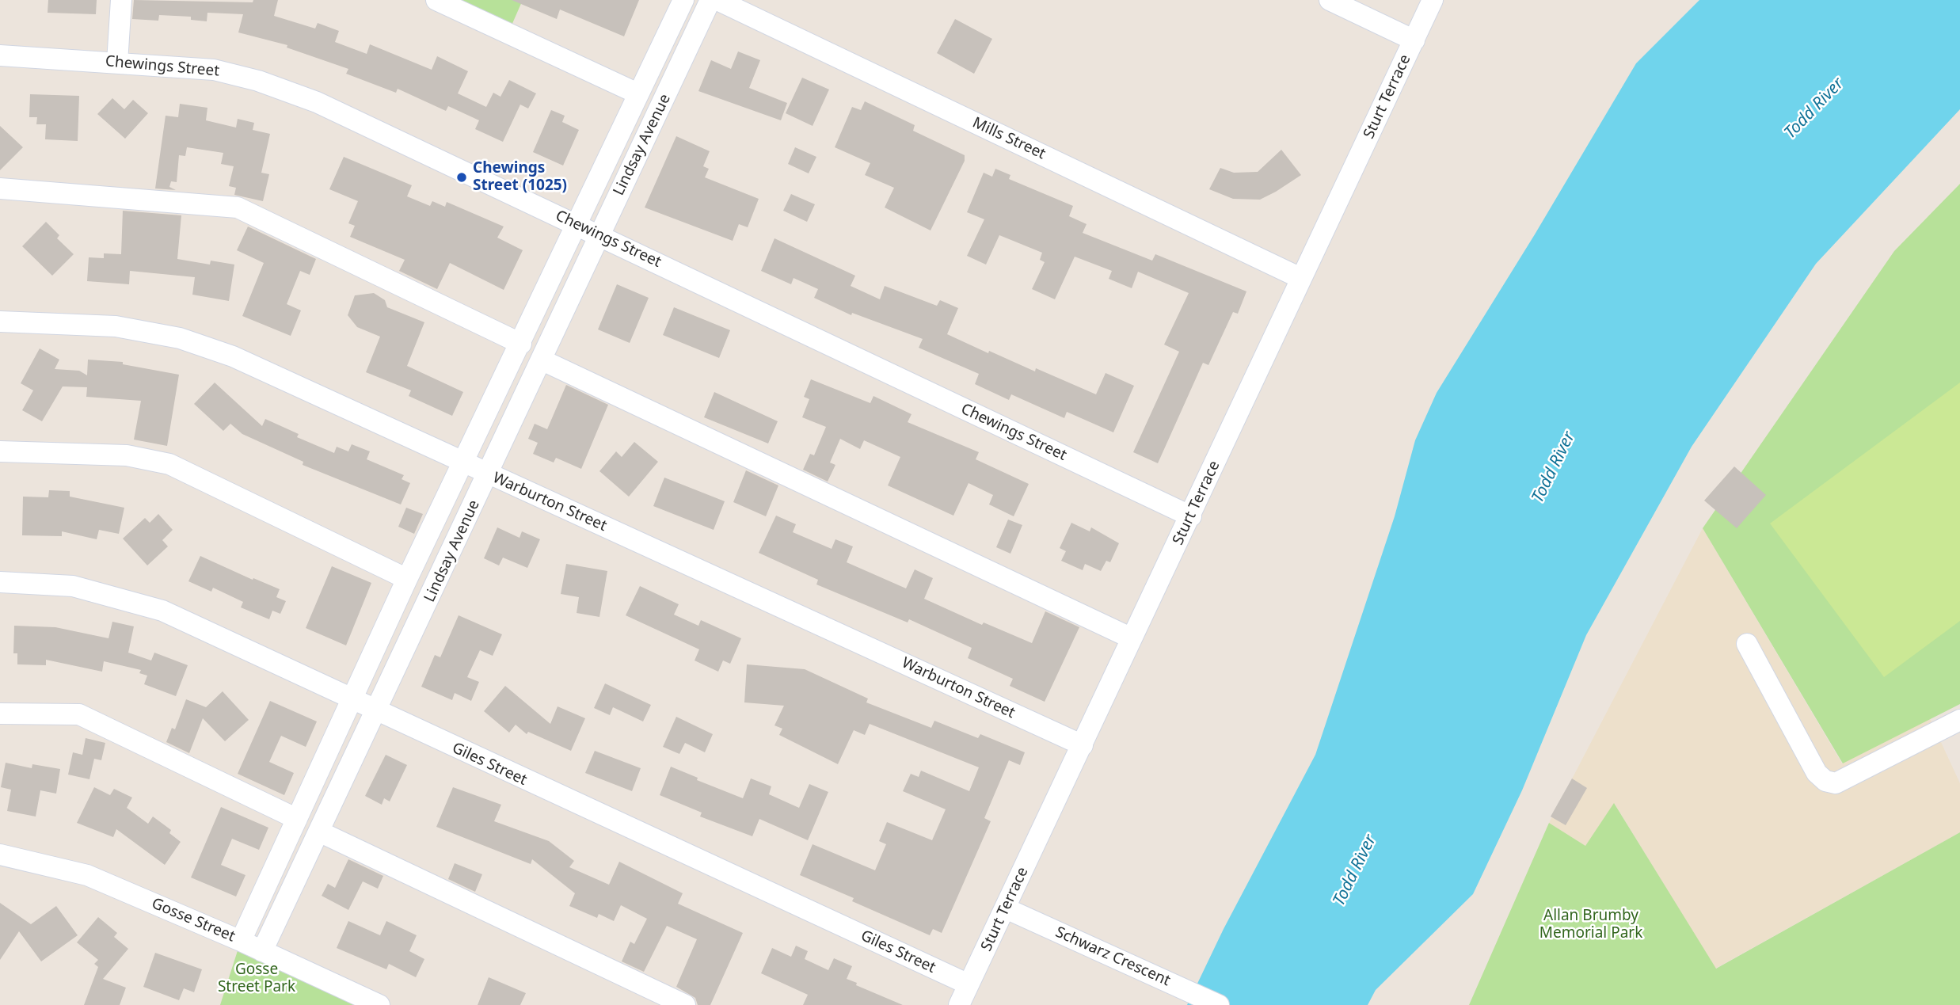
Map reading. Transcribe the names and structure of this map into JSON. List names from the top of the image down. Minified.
{"streets":{"street":["Chewings Street","Sturt Terrace","Mills Street","Lindsay Avenue","Warburton Street","Giles Street","Gosse Street","Schwarz Crescent"]},"crossings":[["Chewings Street","Sturt Terrace"],["Chewings Street","Lindsay Avenue"],["Sturt Terrace","Mills Street"],["Sturt Terrace","Warburton Street"],["Sturt Terrace","Giles Street"],["Sturt Terrace","Schwarz Crescent"],["Lindsay Avenue","Warburton Street"],["Lindsay Avenue","Giles Street"],["Lindsay Avenue","Gosse Street"]],"water":["Todd River"],"parks":["Allan Brumby Memorial Park","Gosse Street Park"],"places":["Chewings Street (1025)"]}
